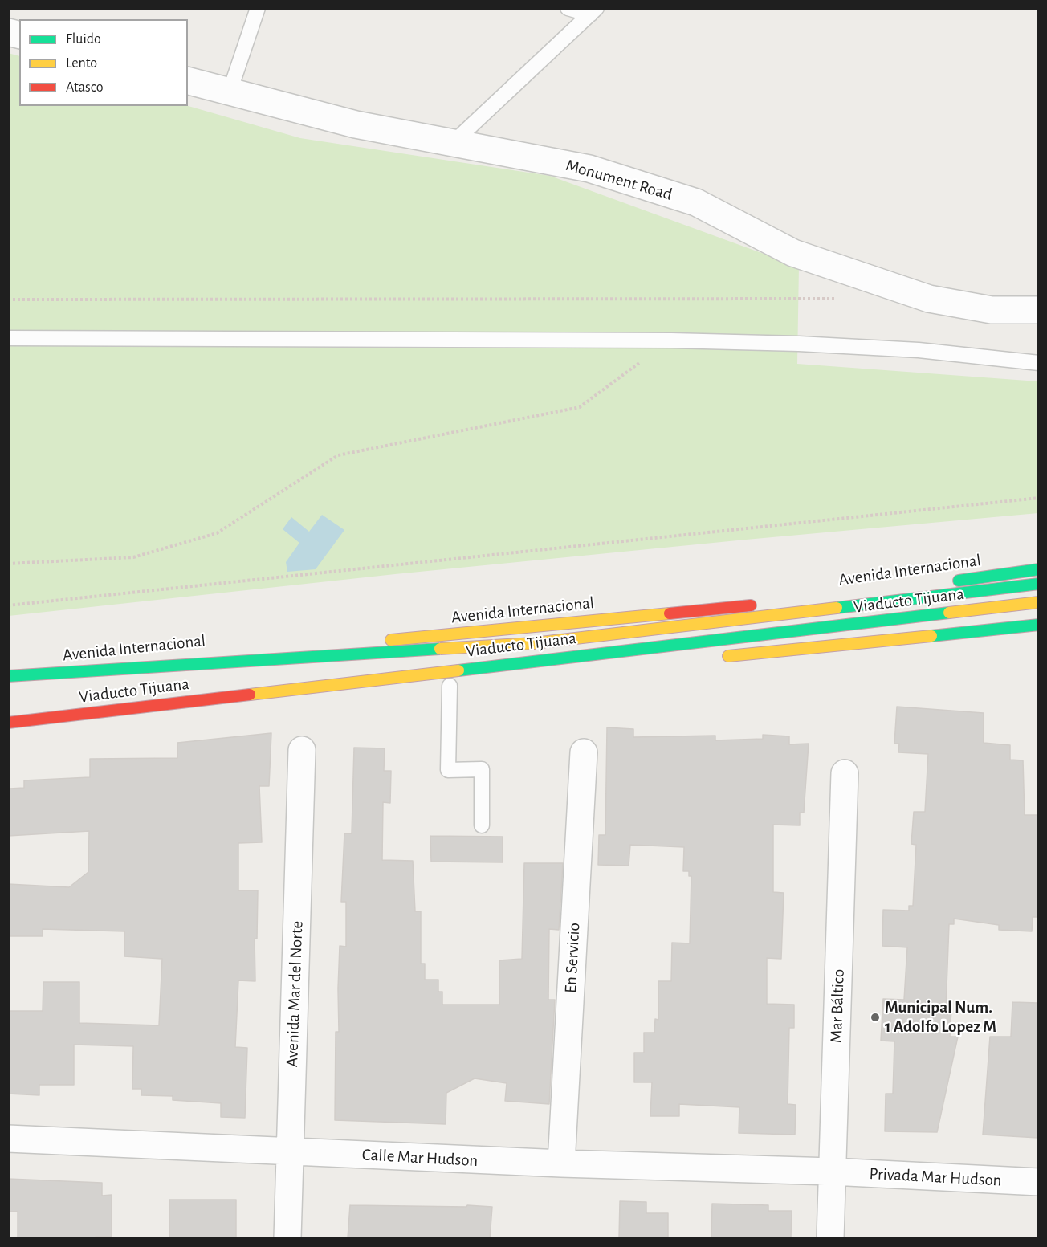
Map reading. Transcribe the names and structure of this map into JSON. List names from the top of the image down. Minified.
{"streets":{"highway":["Avenida Internacional","Viaducto Tijuana"],"street":["Monument Road","En Servicio","Avenida Mar del Norte","Mar Báltico","Calle Mar Hudson","Privada Mar Hudson"]},"crossings":[["Avenida Internacional","Viaducto Tijuana"],["En Servicio","Calle Mar Hudson"],["Avenida Mar del Norte","Calle Mar Hudson"],["Mar Báltico","Calle Mar Hudson"],["Mar Báltico","Privada Mar Hudson"],["Calle Mar Hudson","Privada Mar Hudson"]],"places":["Municipal Num. 1 Adolfo Lopez M"],"legend":["Fluido","Lento","Atasco"]}
